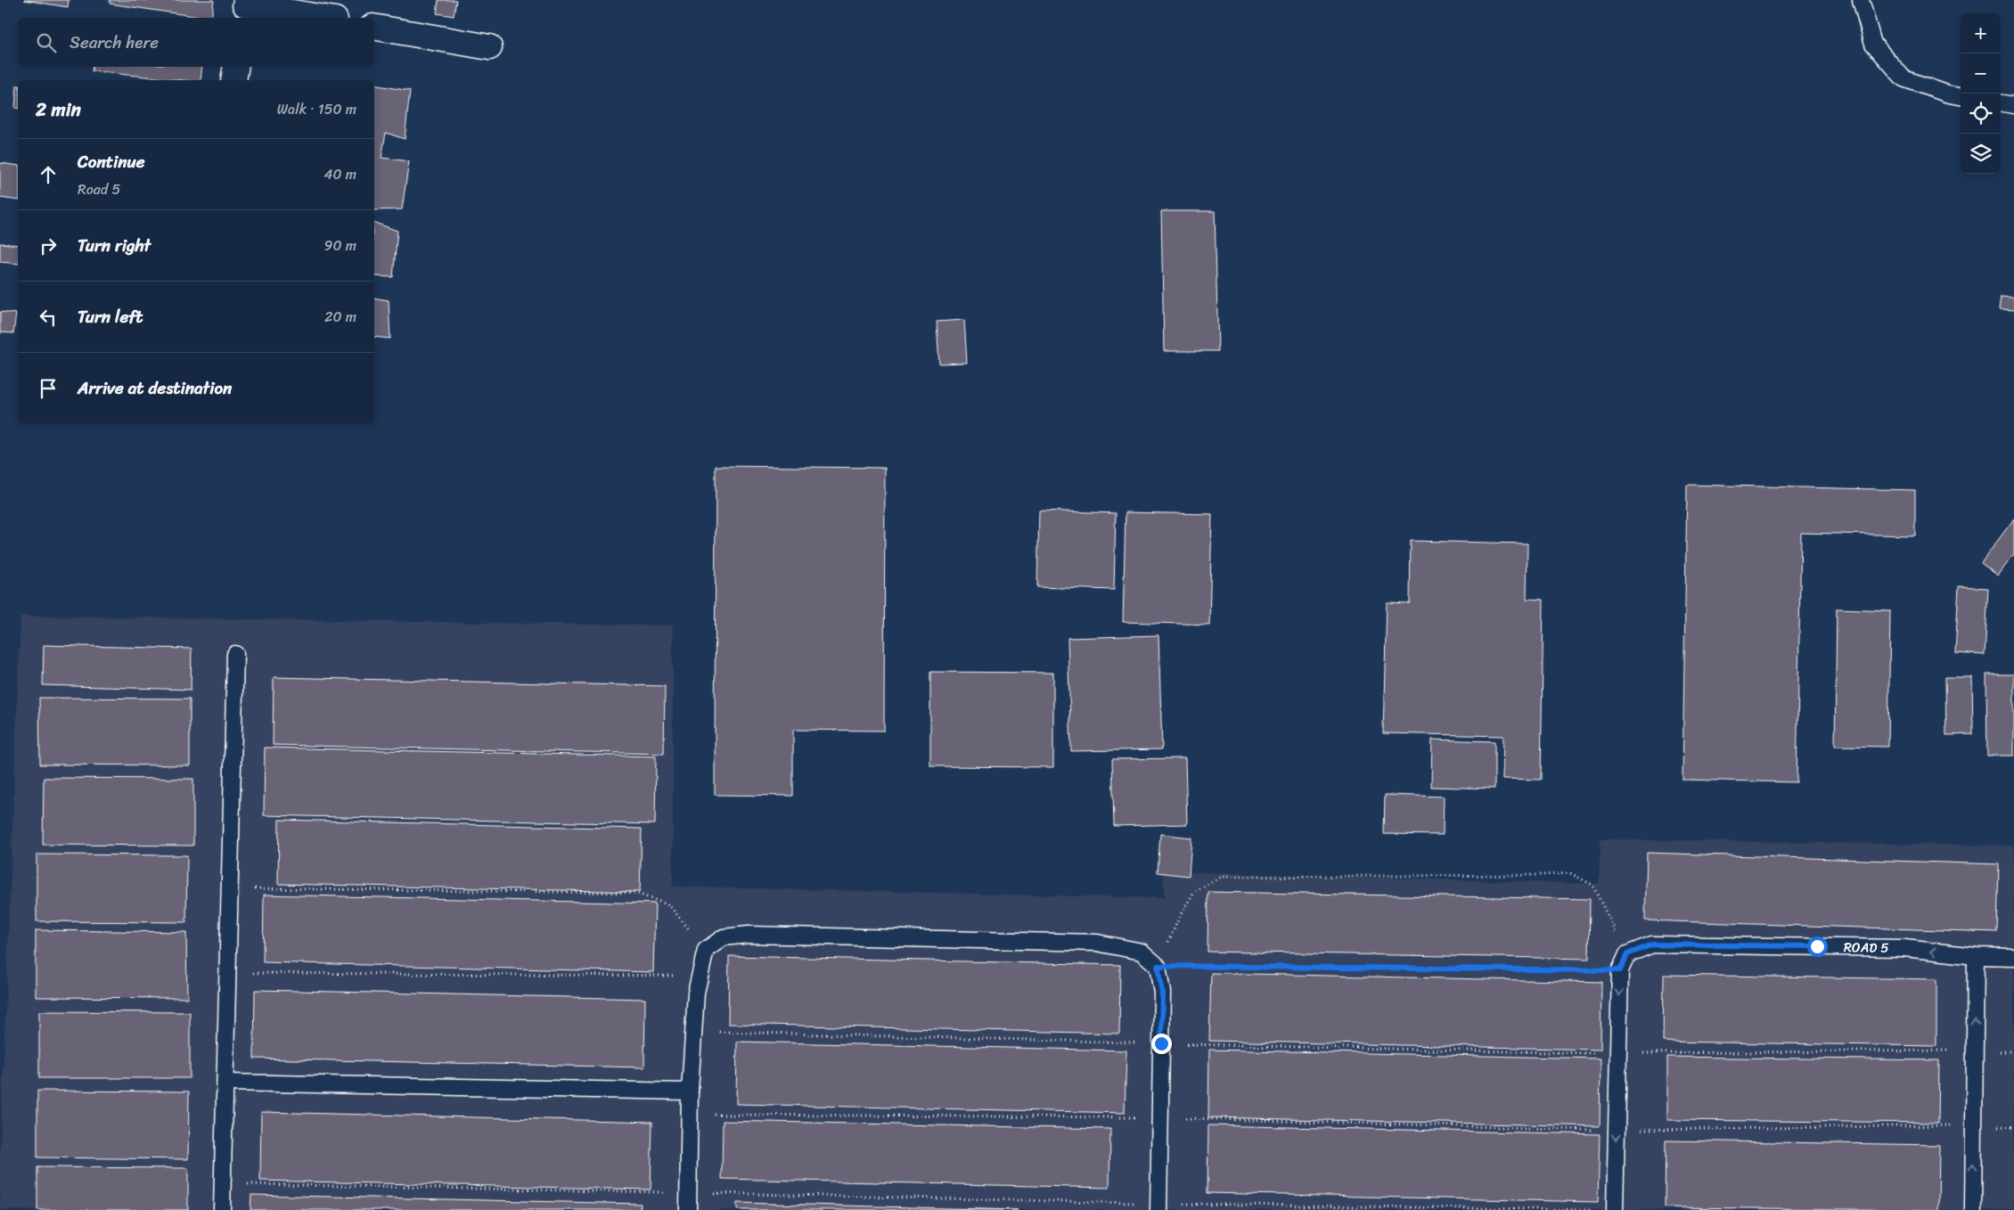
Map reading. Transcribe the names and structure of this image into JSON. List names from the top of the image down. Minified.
{"streets":{"lane":["ROAD 5"]},"one_way":["ROAD 5"],"page":{"map_buttons":["+","−"],"search":"Search here","heading":["2 min","Walk · 150 m"],"list":[["Continue","Road 5","40 m"],["Turn right","90 m"],["Turn left","20 m"],"Arrive at destination"]}}
